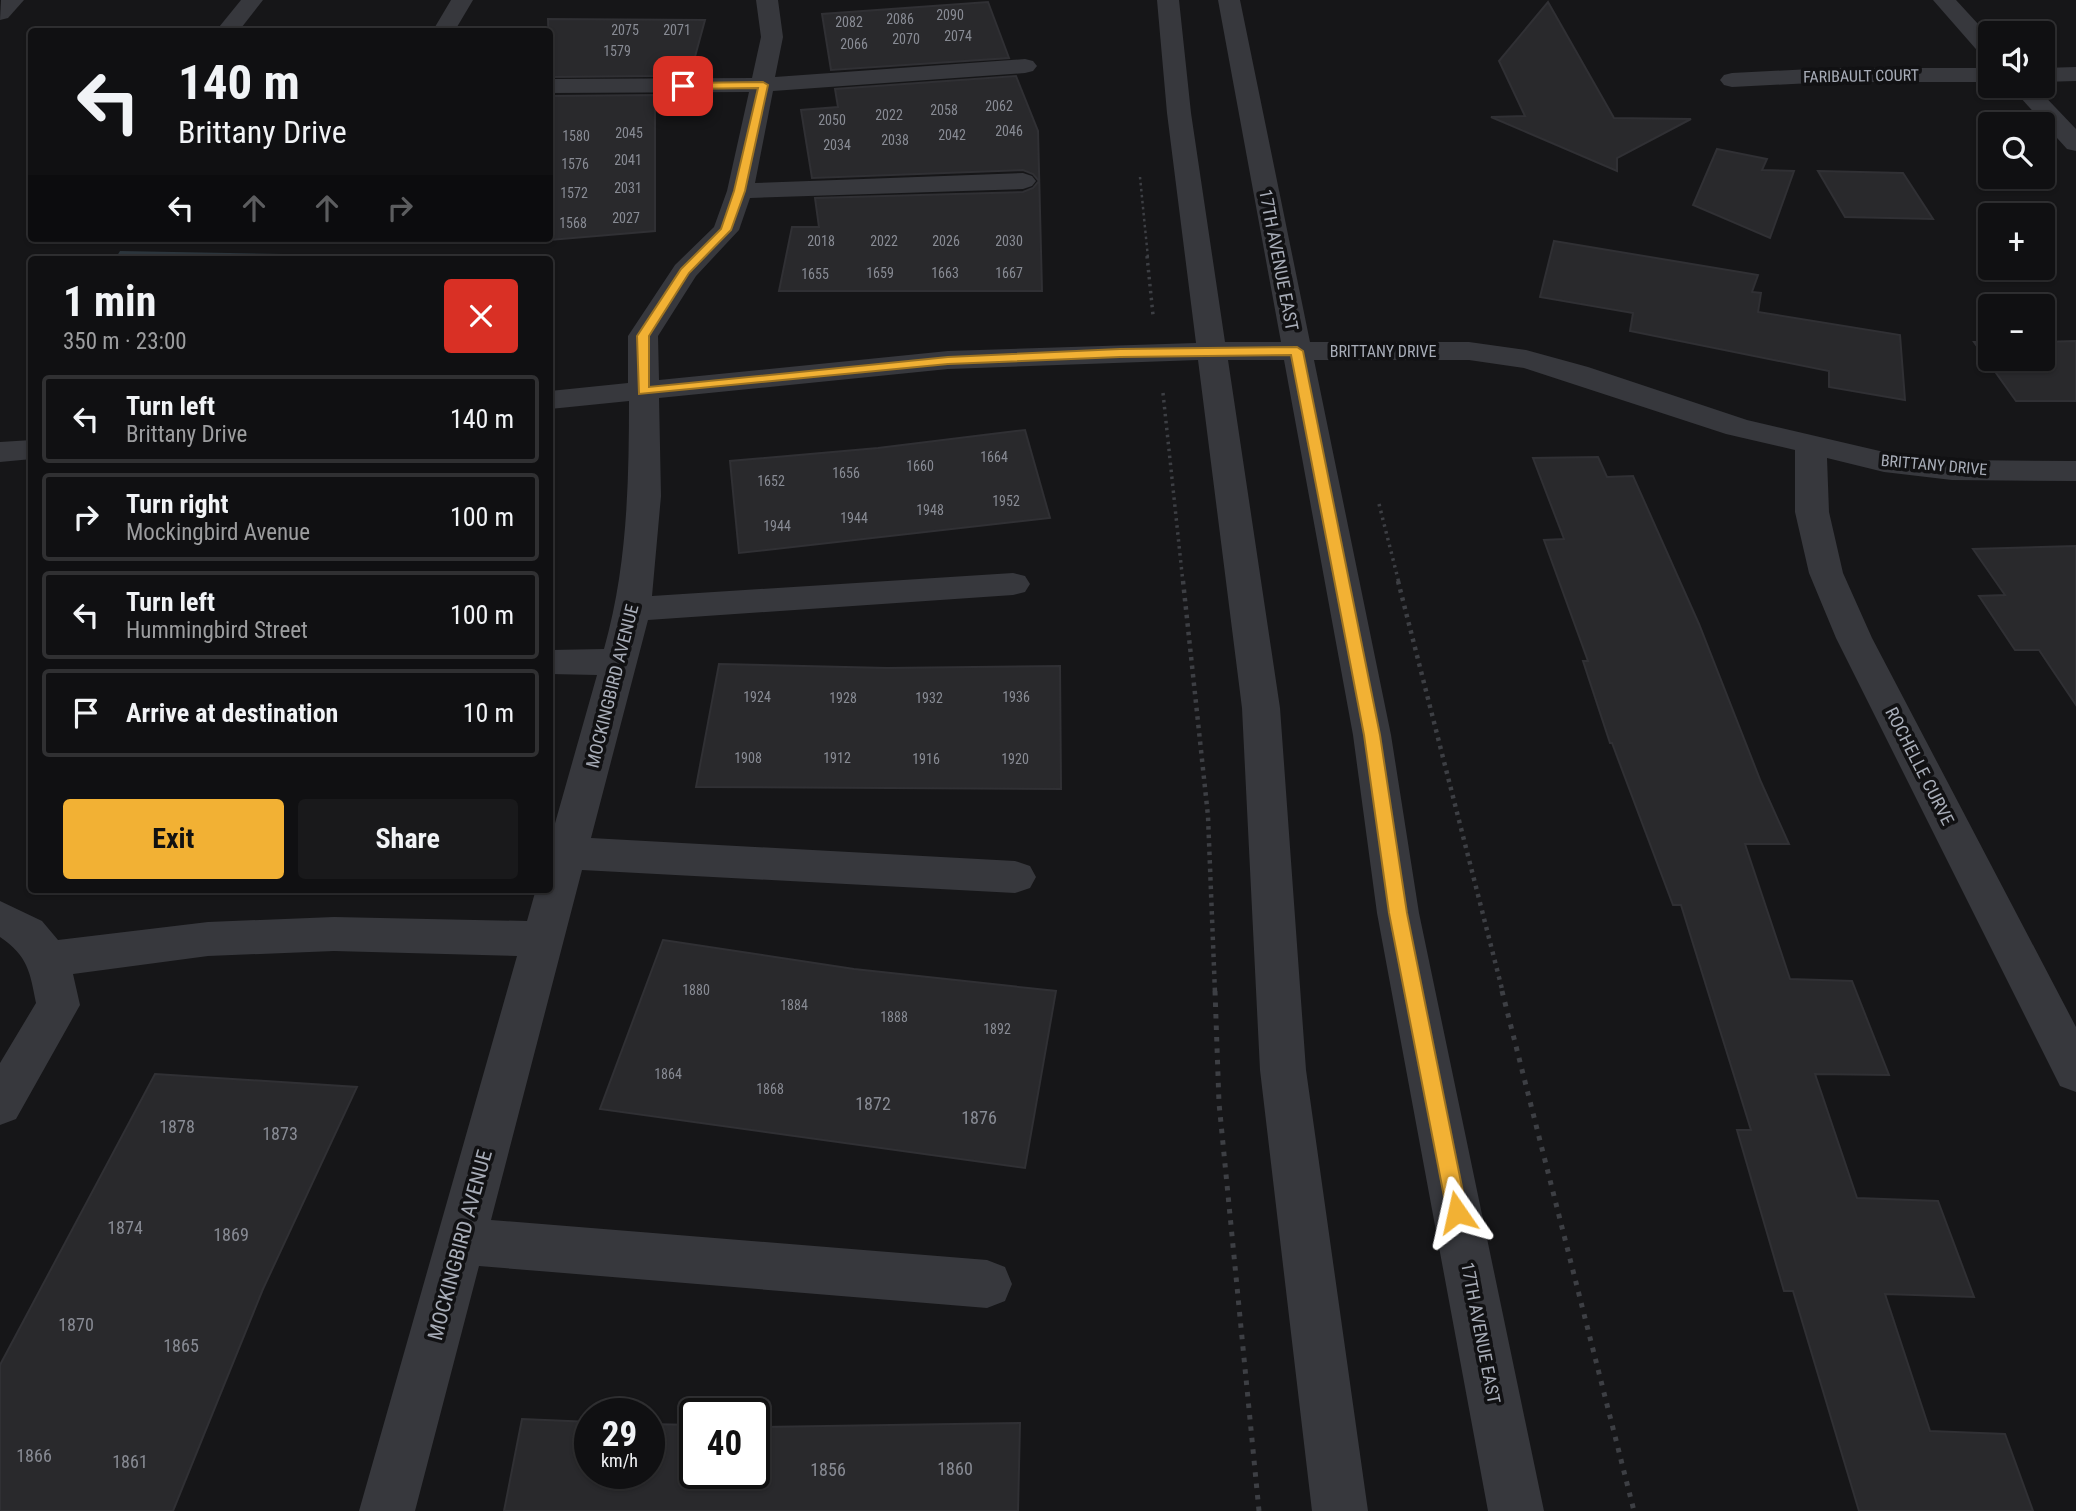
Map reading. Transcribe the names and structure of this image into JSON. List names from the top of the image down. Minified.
{"streets":{"street":["FARIBAULT COURT","17TH AVENUE EAST","BRITTANY DRIVE","MOCKINGBIRD AVENUE","ROCHELLE CURVE"]},"crossings":[["17TH AVENUE EAST","BRITTANY DRIVE"],["BRITTANY DRIVE","MOCKINGBIRD AVENUE"],["BRITTANY DRIVE","ROCHELLE CURVE"]],"house_numbers":["2090","2086","2082","2075","2071","2074","2070","2066","1579","2062","2058","2022","2050","2046","2045","2042","1580","2038","2034","2041","1576","2031","1572","2027","1568","2018","2022","2026","2030","1659","1663","1667","1655","1664","1660","1656","1652","1952","1948","1944","1944","1924","1936","1928","1932","1908","1912","1916","1920","1880","1884","1888","1892","1864","1868","1872","1876","1878","1873","1874","1869","1870","1865","1866","1861","1860","1856"],"page":{"map_buttons":["+","−"],"turn":["140 m","Brittany Drive"],"heading":["1 min","350 m · 23:00"],"list":[{"name":"Turn left","note":"Brittany Drive","value":"140 m"},{"name":"Turn right","note":"Mockingbird Avenue","value":"100 m"},{"name":"Turn left","note":"Hummingbird Street","value":"100 m"},{"name":"Arrive at destination","value":"10 m"}],"buttons":["Exit","Share"],"speed":"29 km/h","limit":"40"}}
